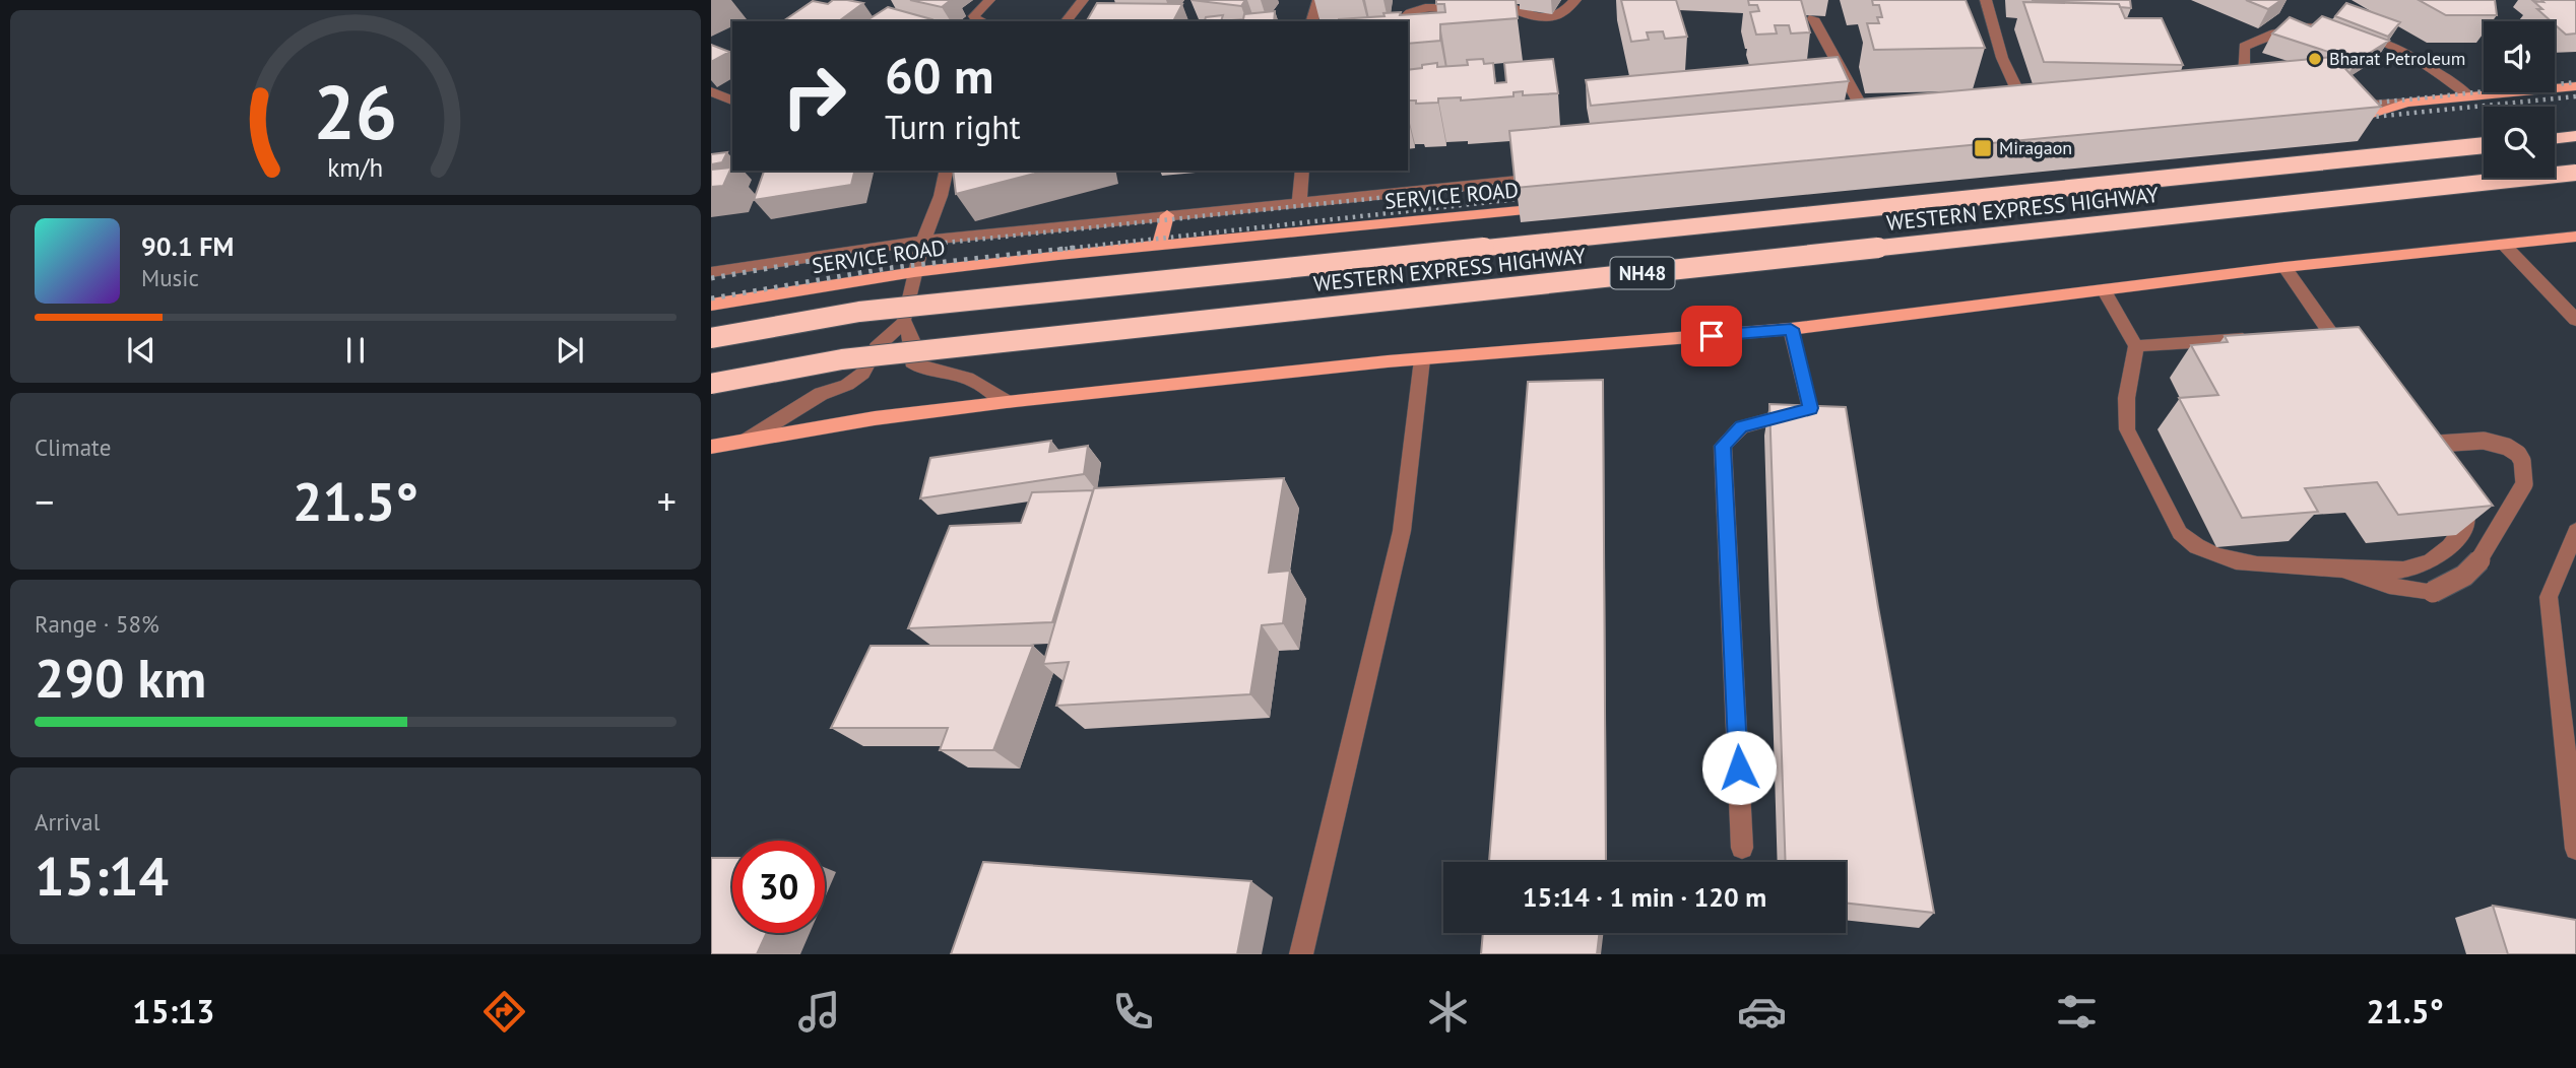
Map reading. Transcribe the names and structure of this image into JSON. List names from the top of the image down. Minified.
{"streets":{"highway":["WESTERN EXPRESS HIGHWAY","NH48"],"main road":["SERVICE ROAD"]},"places":{"other":["Bharat Petroleum"],"transit":["Miragaon"]},"page":{"turn":["60 m","Turn right"],"song":["90.1 FM","Music"],"tile":["Climate",["Range · 58%","290 km"],["Arrival","15:14"]],"heat":["−","21.5°","+"],"limit":"30","trip":"15:14 · 1 min · 120 m","tabs":["15:13","21.5°"],"gauge":["26","km/h"]}}
